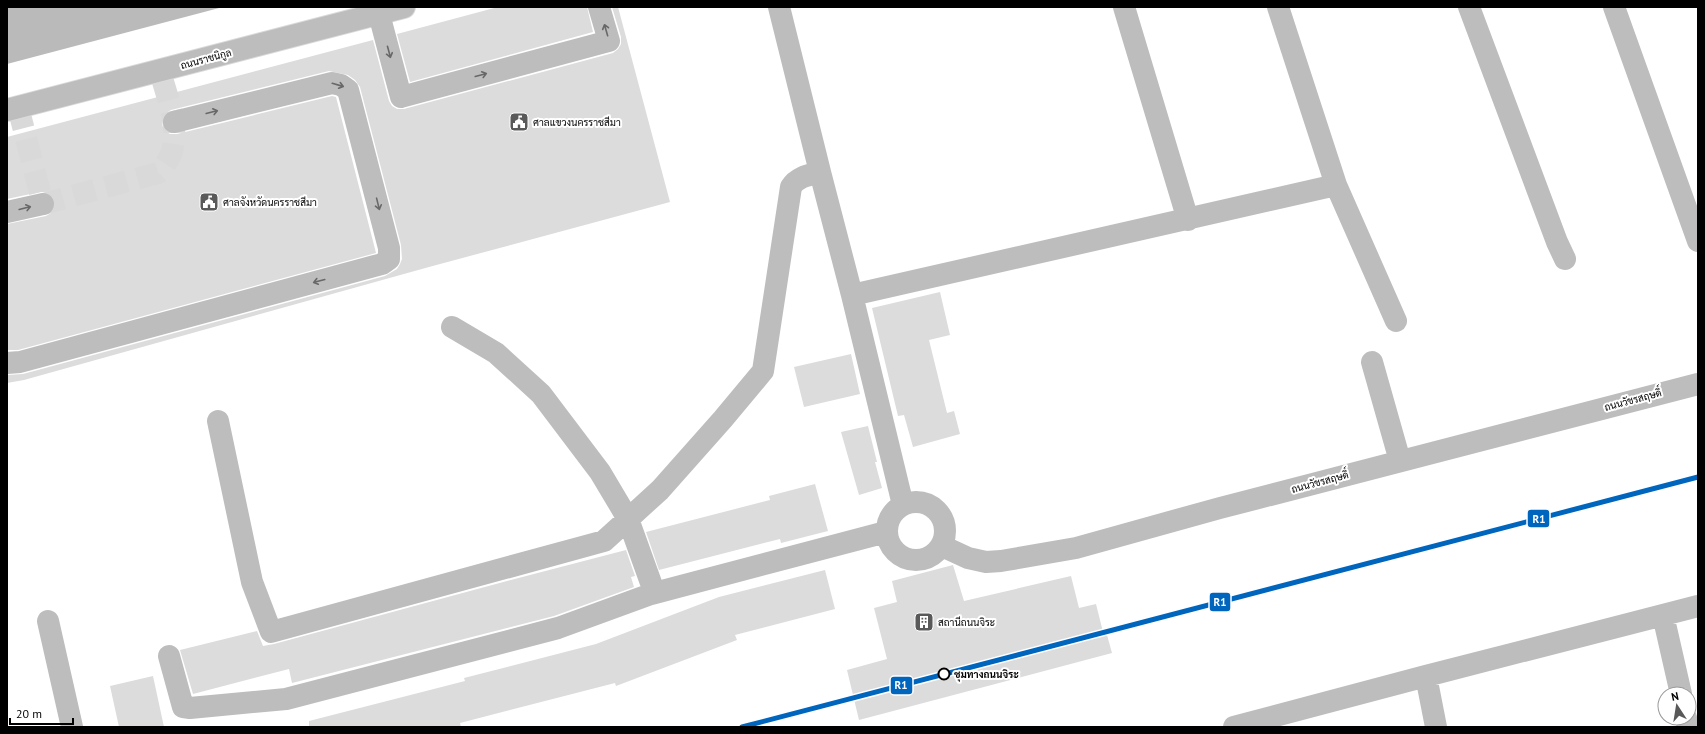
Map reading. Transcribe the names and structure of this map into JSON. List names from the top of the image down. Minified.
{"streets":{"street":["ถนนราชนิกูล","ถนนวัชรสฤษดิ์"]},"places":{"public building":["ศาลแขวงนครราชสีมา","ศาลจังหวัดนครราชสีมา"],"building":["สถานีถนนจิระ"],"other":["ชุมทางถนนจิระ"]},"lines":["transit line R1"],"scale_bar":"20 m","north":"top"}
